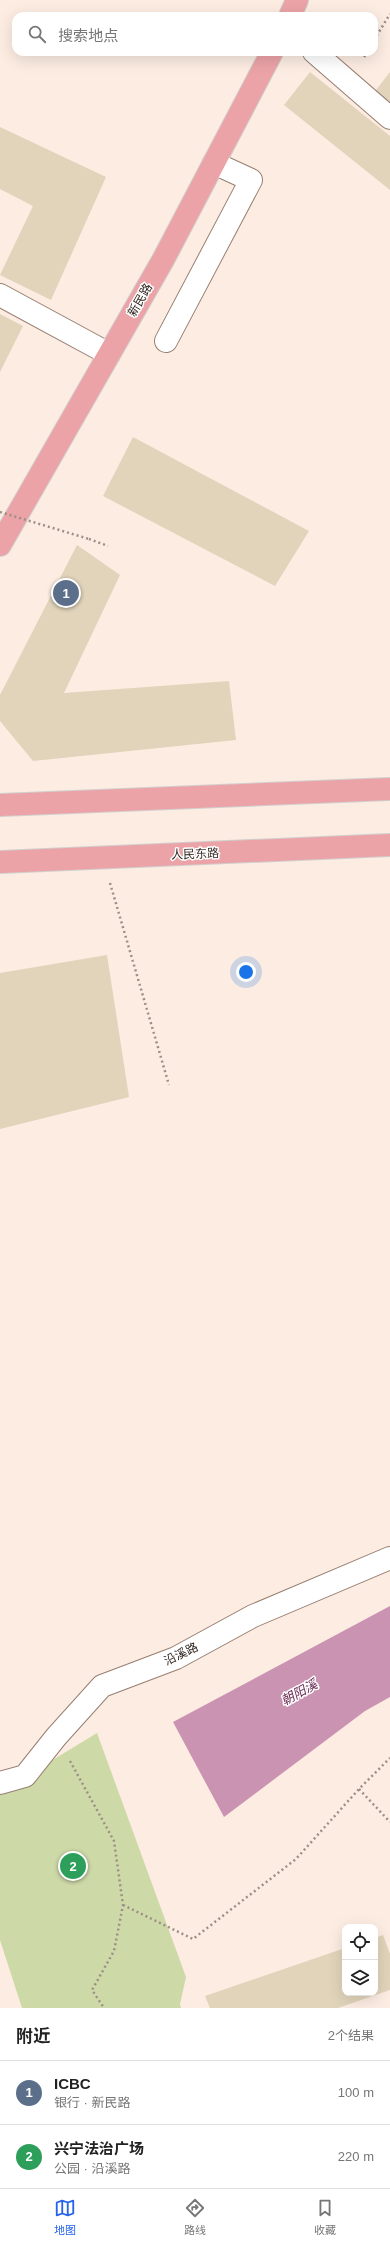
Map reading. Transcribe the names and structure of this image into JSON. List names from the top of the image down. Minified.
{"streets":{"main road":["新民路","人民东路"],"street":["沿溪路"]},"water":["朝阳溪"],"page":{"search":"搜索地点","pins":["1","2"],"heading":["附近","2个结果"],"list":[{"mark":"1","name":"ICBC","note":"银行 · 新民路","value":"100 m"},{"mark":"2","name":"兴宁法治广场","note":"公园 · 沿溪路","value":"220 m"}],"nav":["地图","路线","收藏"]}}
